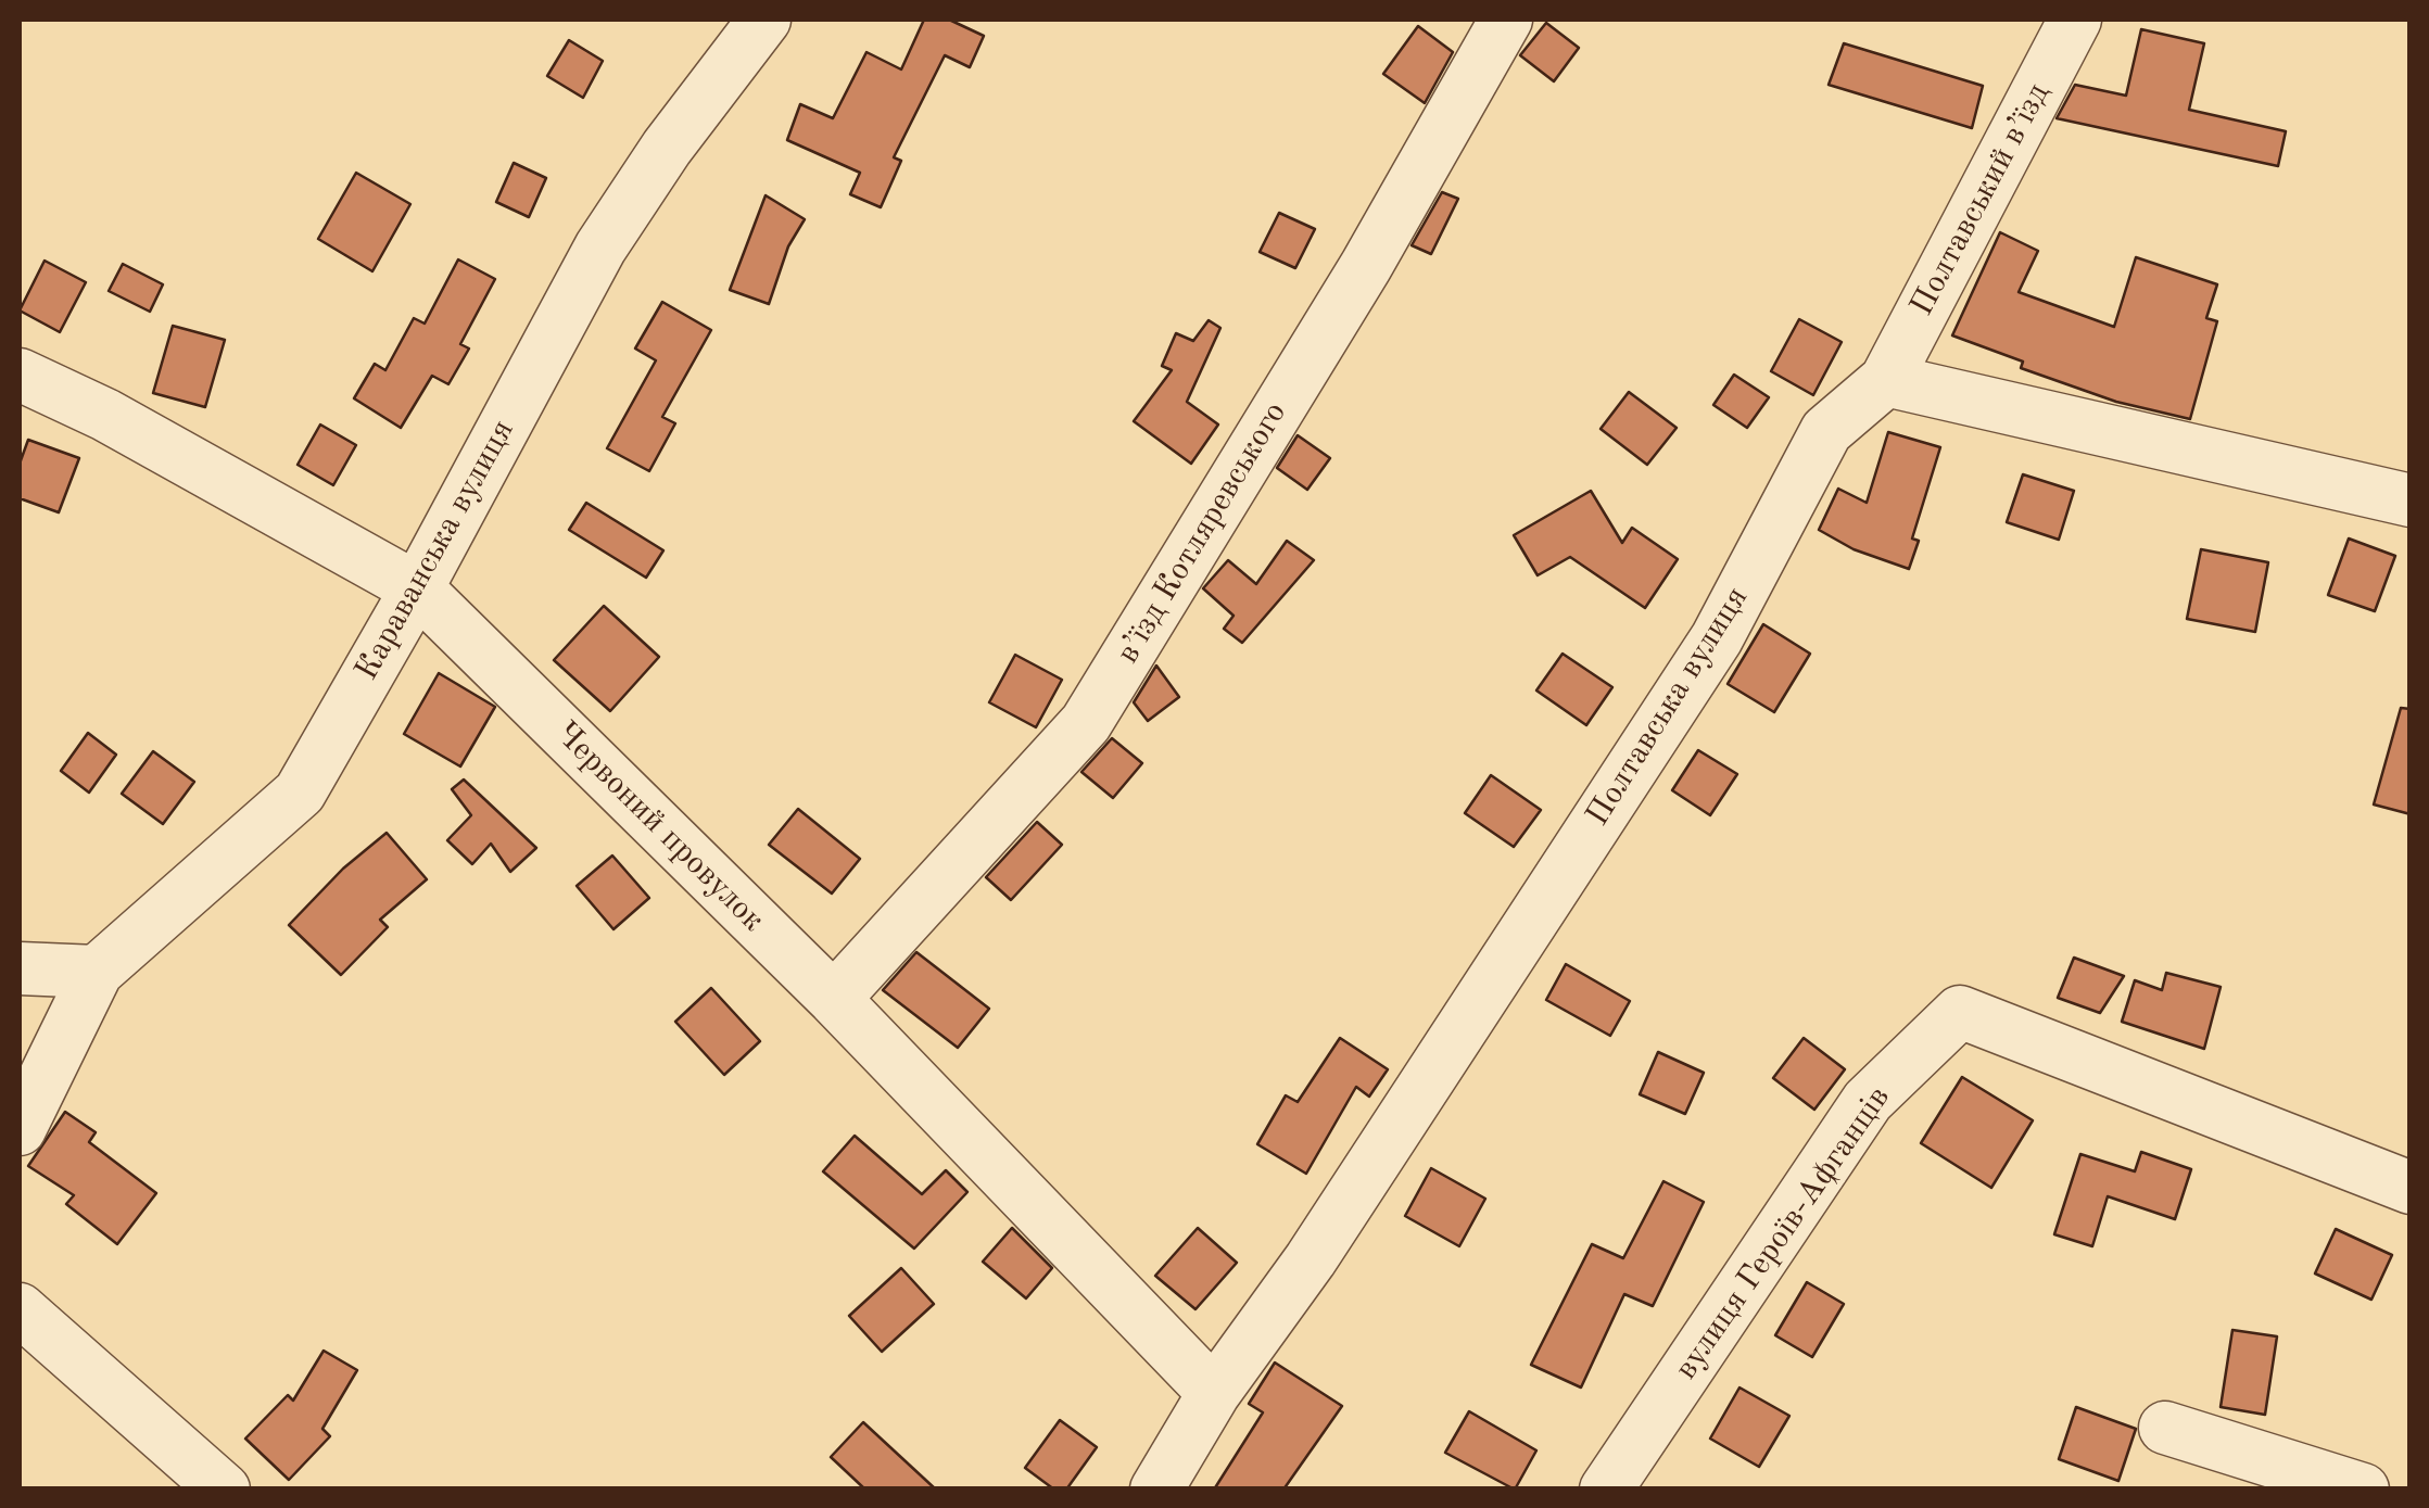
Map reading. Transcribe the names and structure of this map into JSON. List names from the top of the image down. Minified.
{"streets":{"street":["Полтавський в’їзд","в’їзд Котляревського","Караванська вулиця","Полтавська вулиця","Червоний провулок","вулиця Героїв-Афганців"]},"crossings":[["Полтавський в’їзд","Полтавська вулиця"],["в’їзд Котляревського","Червоний провулок"],["Караванська вулиця","Червоний провулок"],["Полтавська вулиця","Червоний провулок"]]}
